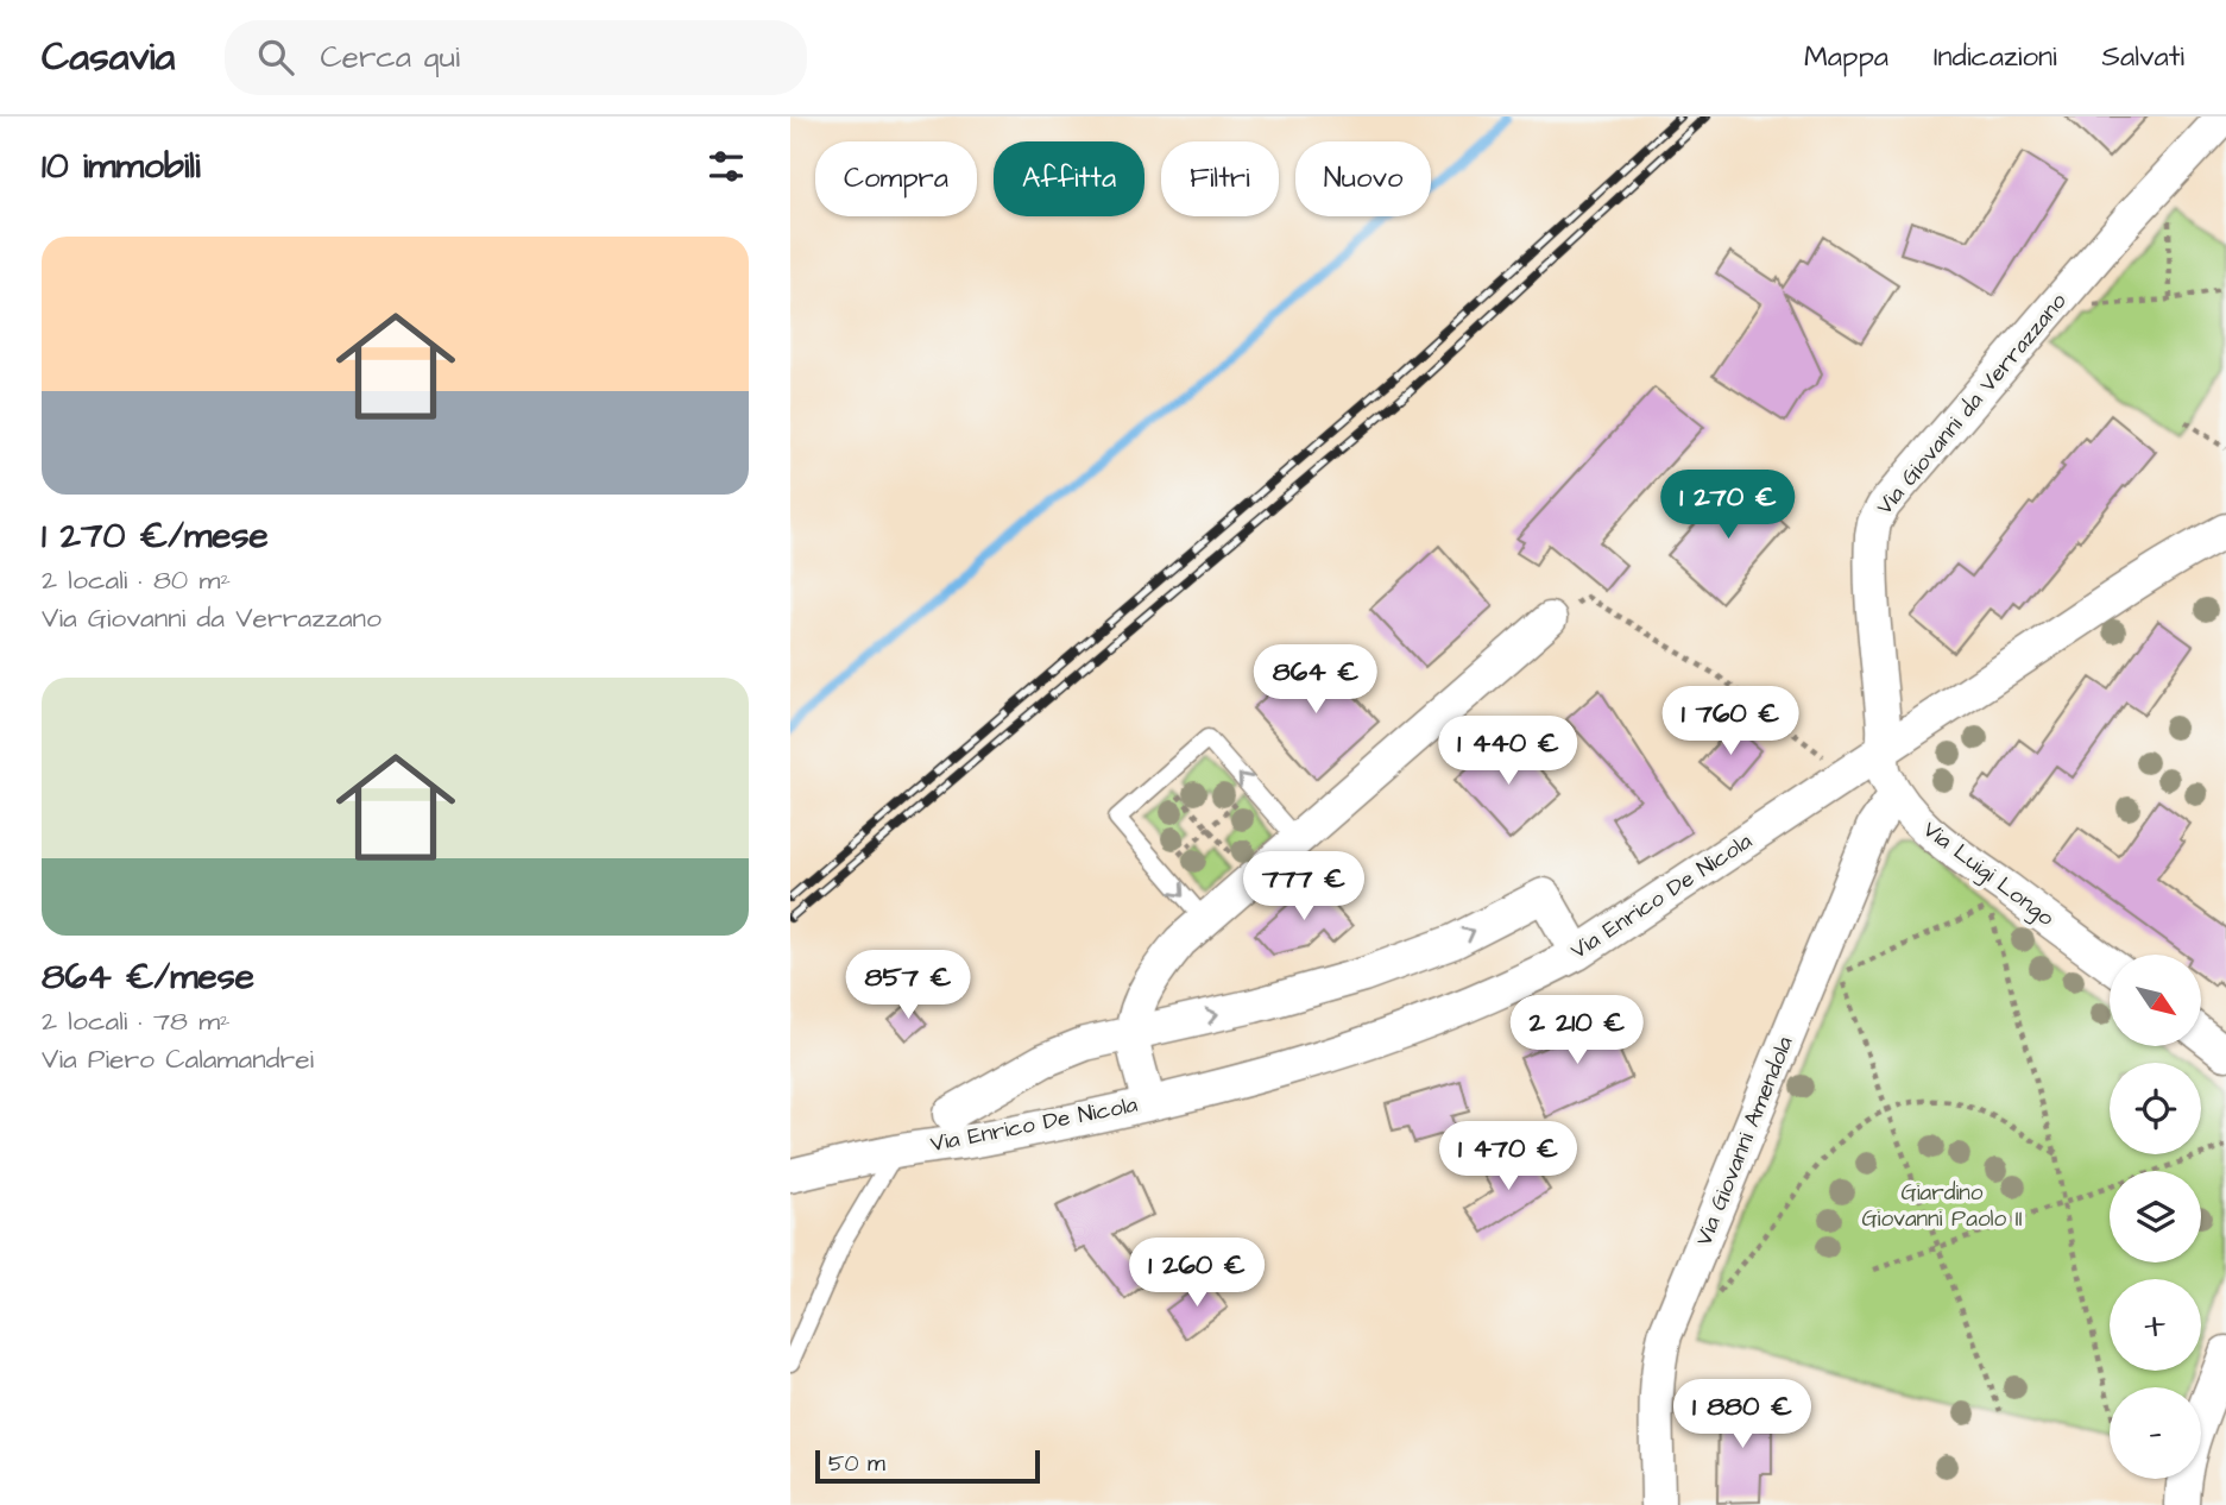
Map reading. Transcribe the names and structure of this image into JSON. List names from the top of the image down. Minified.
{"streets":{"street":["Via Giovanni da Verrazzano","Via Luigi Longo","Via Enrico De Nicola","Via Giovanni Amendola"]},"crossings":[["Via Giovanni da Verrazzano","Via Luigi Longo"],["Via Giovanni da Verrazzano","Via Enrico De Nicola"],["Via Luigi Longo","Via Enrico De Nicola"],["Via Luigi Longo","Via Giovanni Amendola"]],"parks":["Giardino Giovanni Paolo II"],"scale_bar":"50 m","north":"bottom right","page":{"header":"Casavia","search":"Cerca qui","nav":["Mappa","Indicazioni","Salvati"],"heading":"10 immobili","chip":["Compra","Affitta","Filtri","Nuovo"],"list":[{"name":"1 270 €/mese","note":"2 locali · 80 m² · Via Giovanni da Verrazzano"},{"name":"864 €/mese","note":"2 locali · 78 m² · Via Piero Calamandrei"}],"price":["1 270 €","864 €","1 760 €","1 440 €","777 €","857 €","2 210 €","1 470 €","1 260 €","1 880 €"],"map_buttons":["+","−"],"scale":"50 m"}}
